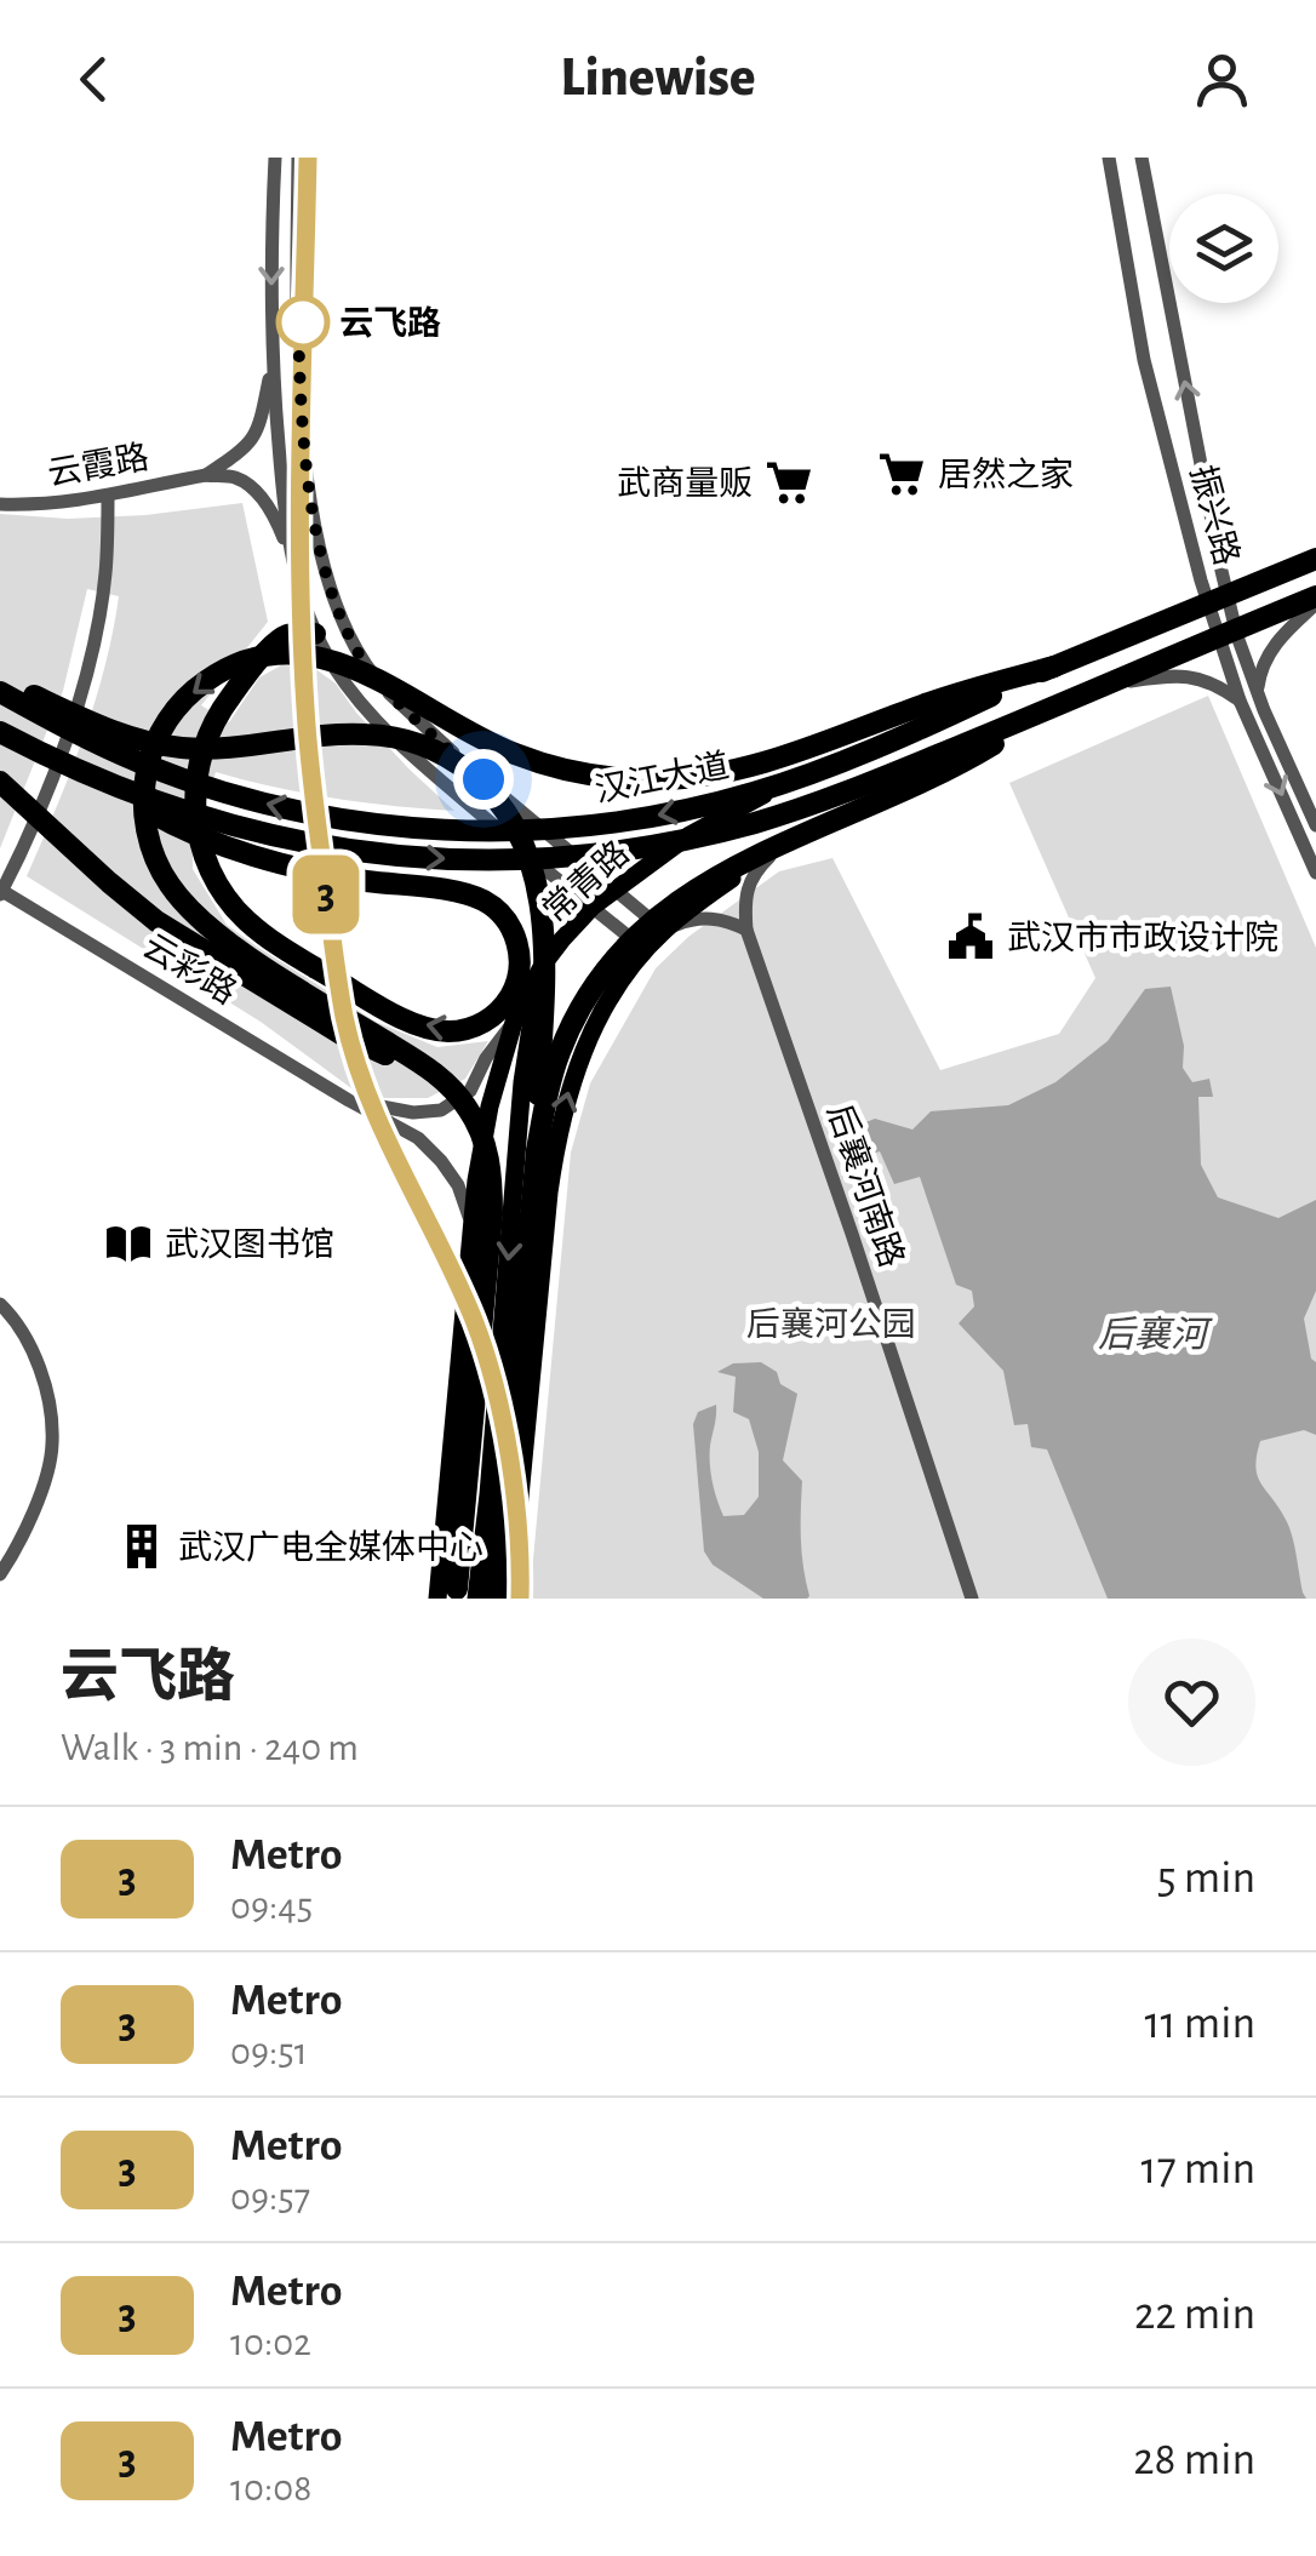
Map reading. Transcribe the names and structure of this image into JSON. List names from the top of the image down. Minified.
{"streets":{"highway":["汉江大道"],"main road":["常青路"],"street":["云霞路","振兴路","云彩路","后襄河南路"]},"crossings":[["振兴路","汉江大道"],["振兴路","常青路"],["汉江大道","常青路"],["常青路","云彩路"]],"water":["后襄河"],"parks":["后襄河公园"],"places":{"other":["云飞路"],"supermarket":["居然之家","武商量贩"],"public building":["武汉市市政设计院"],"library":["武汉图书馆"],"building":["武汉广电全媒体中心"]},"lines":["metro line 3"],"page":{"header":"Linewise","on_map":"3","heading":["云飞路","Walk · 3 min · 240 m"],"list":[{"mark":"3","name":"Metro","note":"09:45","value":"5 min"},{"mark":"3","name":"Metro","note":"09:51","value":"11 min"},{"mark":"3","name":"Metro","note":"09:57","value":"17 min"},{"mark":"3","name":"Metro","note":"10:02","value":"22 min"},{"mark":"3","name":"Metro","note":"10:08","value":"28 min"}]}}
